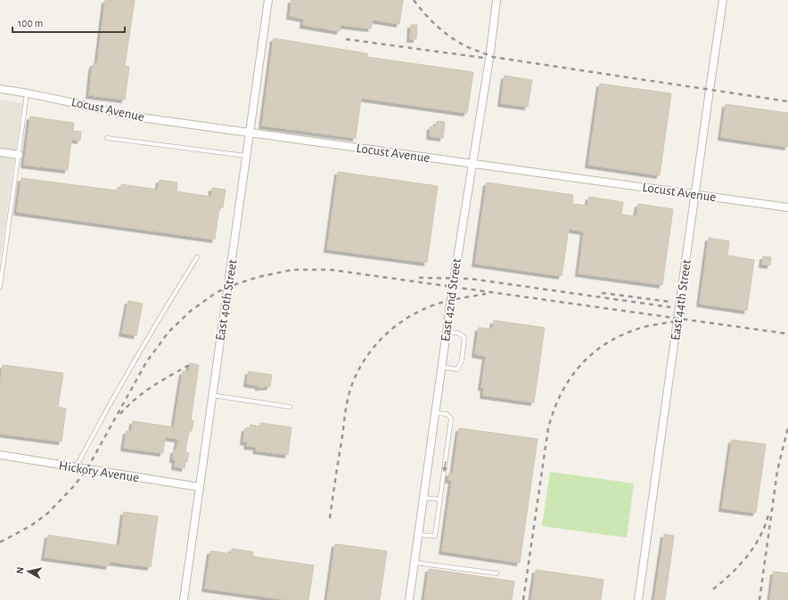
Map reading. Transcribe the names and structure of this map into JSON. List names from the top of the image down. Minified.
{"streets":{"street":["Locust Avenue","East 40th Street","East 42nd Street","East 44th Street","Hickory Avenue"]},"crossings":[["Locust Avenue","East 40th Street"],["Locust Avenue","East 42nd Street"],["Locust Avenue","East 44th Street"],["East 40th Street","Hickory Avenue"]],"scale_bar":"100 m","north":"left"}
